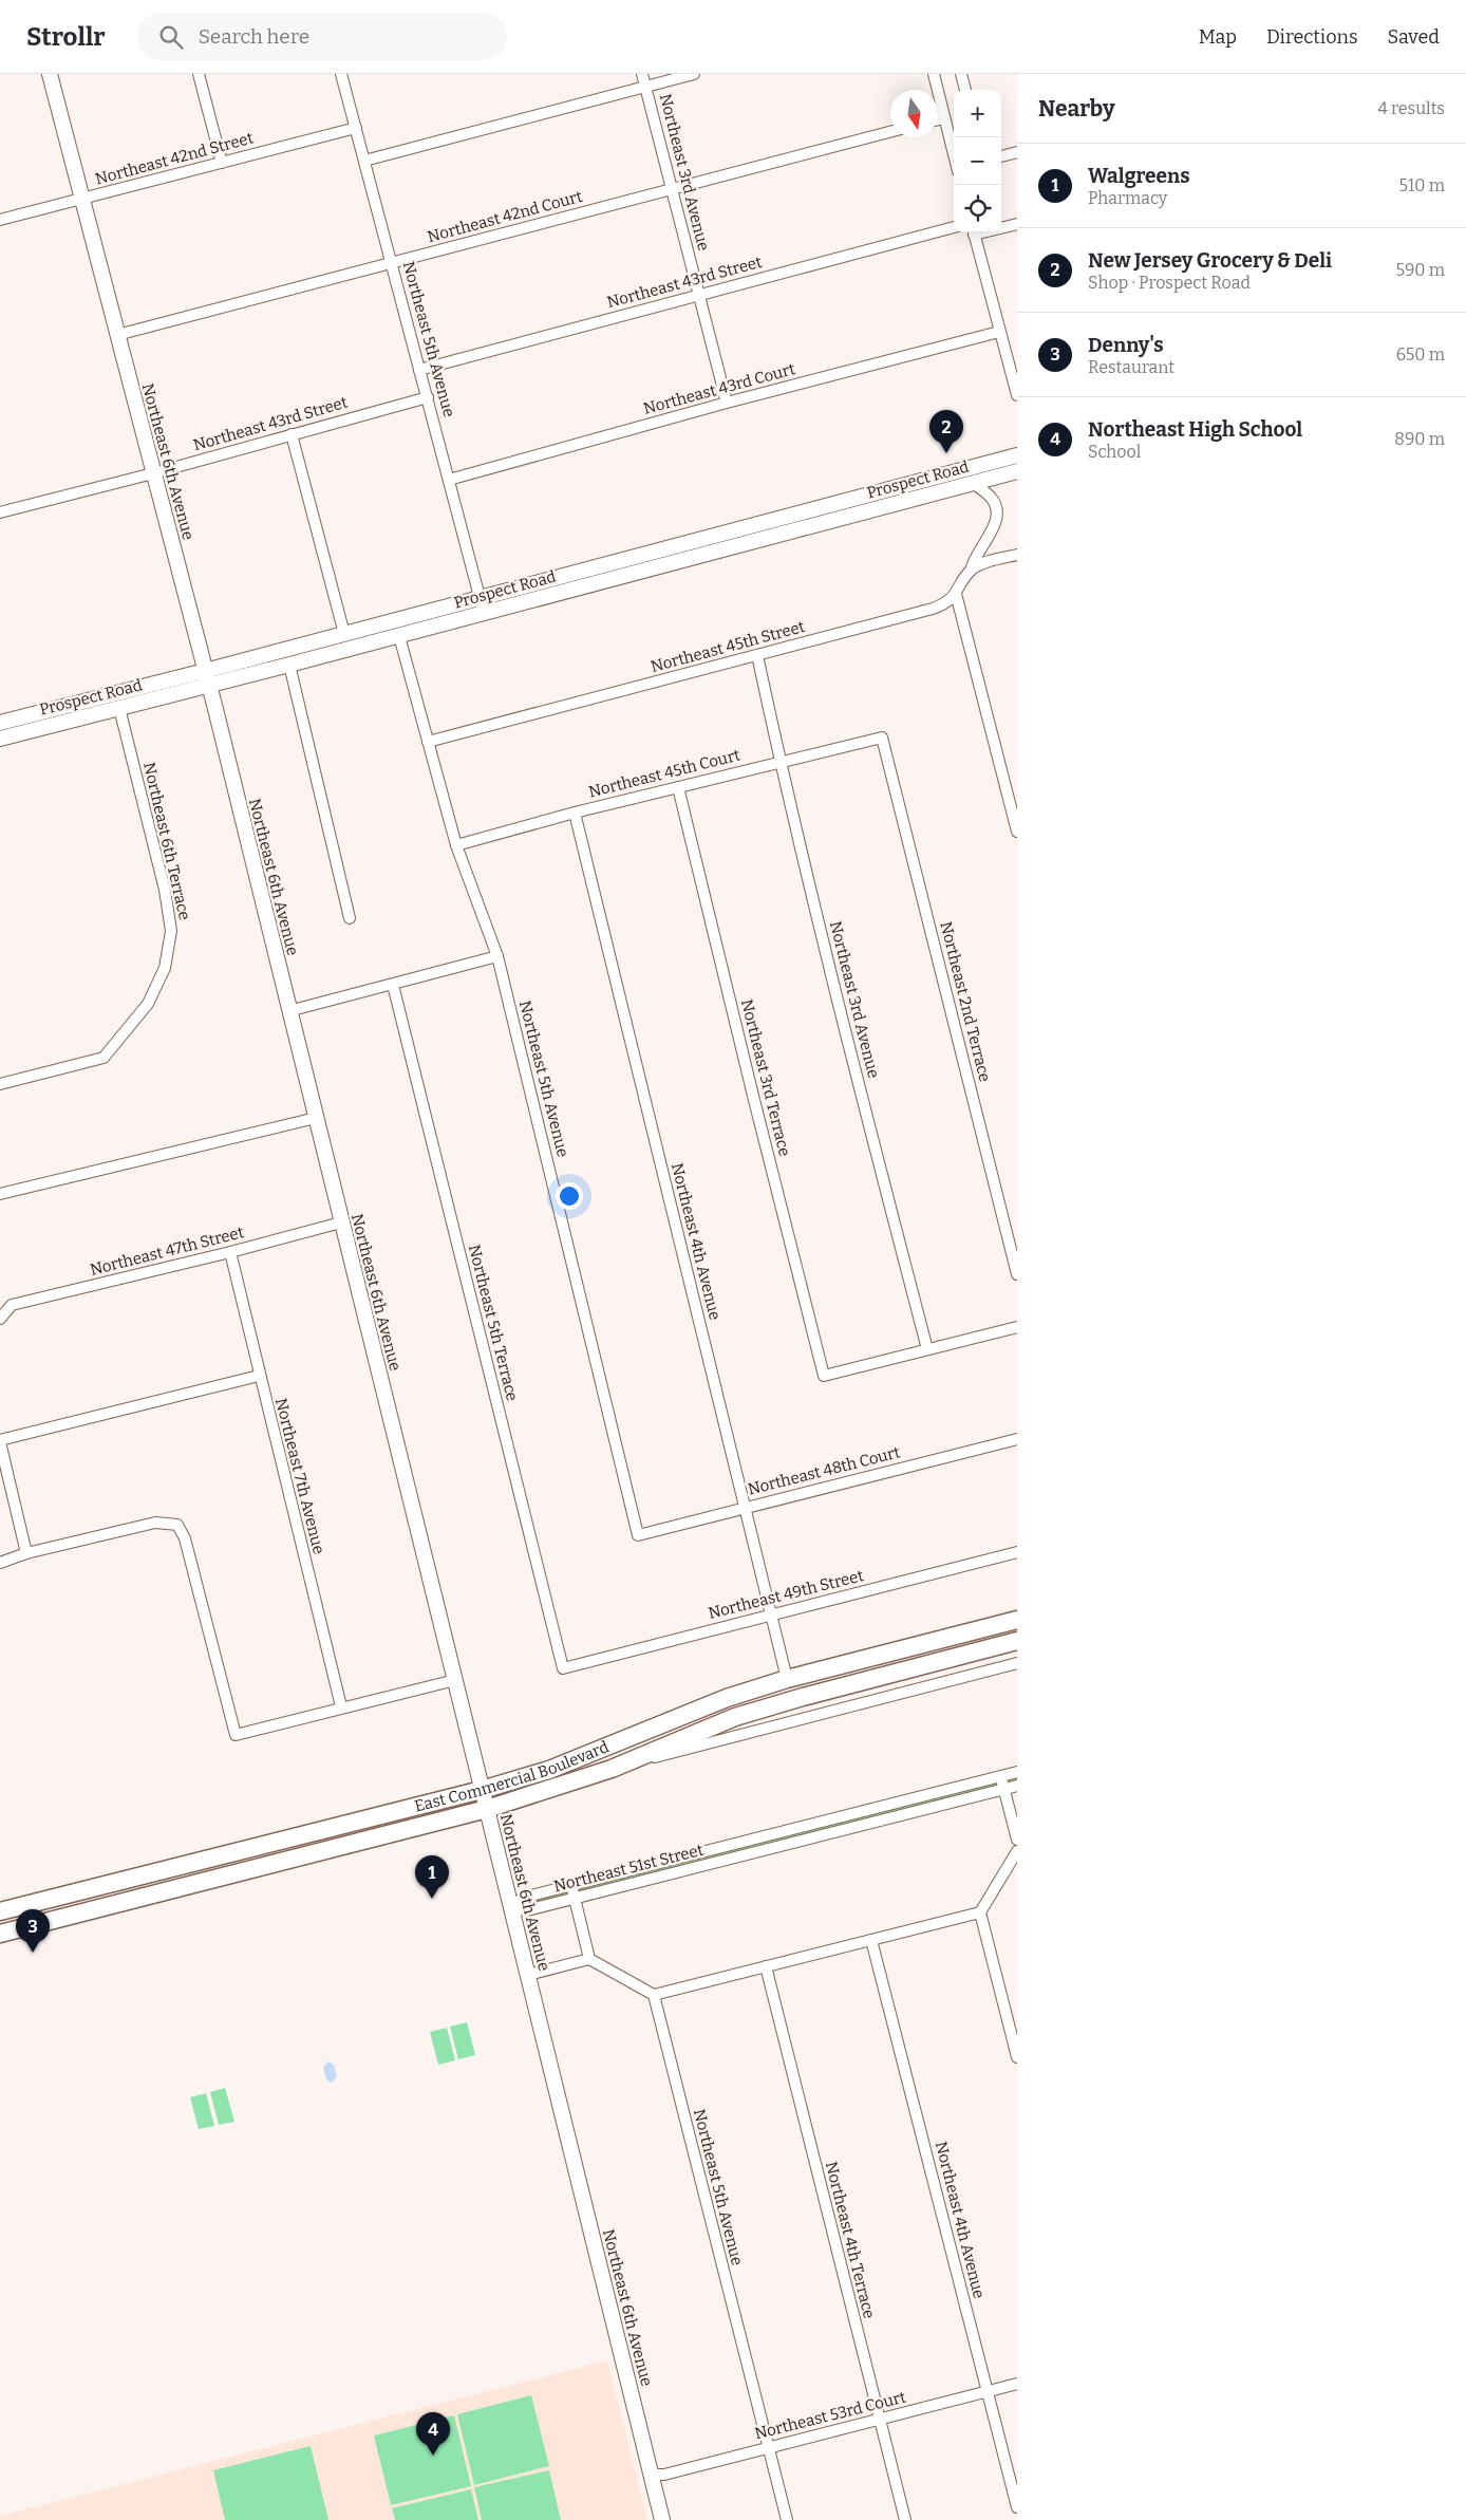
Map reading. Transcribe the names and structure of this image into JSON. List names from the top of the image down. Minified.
{"streets":{"main road":["East Commercial Boulevard"],"street":["Northeast 42nd Street","Northeast 3rd Avenue","Northeast 42nd Court","Northeast 43rd Street","Northeast 5th Avenue","Northeast 43rd Court","Northeast 6th Avenue","Prospect Road","Northeast 45th Street","Northeast 45th Court","Northeast 6th Terrace","Northeast 2nd Terrace","Northeast 3rd Terrace","Northeast 4th Avenue","Northeast 47th Street","Northeast 5th Terrace","Northeast 48th Court","Northeast 7th Avenue","Northeast 49th Street","Northeast 51st Street","Northeast 4th Terrace","Northeast 53rd Court"]},"crossings":[["Northeast 42nd Street","Northeast 5th Avenue"],["Northeast 42nd Street","Northeast 6th Avenue"],["Northeast 3rd Avenue","Northeast 42nd Court"],["Northeast 3rd Avenue","Northeast 43rd Street"],["Northeast 3rd Avenue","Northeast 43rd Court"],["Northeast 3rd Avenue","Northeast 45th Street"],["Northeast 3rd Avenue","Northeast 45th Court"],["Northeast 3rd Avenue","Northeast 3rd Terrace"],["Northeast 42nd Court","Northeast 5th Avenue"],["Northeast 42nd Court","Northeast 6th Avenue"],["Northeast 43rd Street","Northeast 5th Avenue"],["Northeast 43rd Street","Northeast 6th Avenue"],["Northeast 5th Avenue","Northeast 43rd Court"],["Northeast 5th Avenue","Prospect Road"],["Northeast 5th Avenue","Northeast 45th Street"],["Northeast 5th Avenue","Northeast 45th Court"],["Northeast 5th Avenue","Northeast 48th Court"],["Northeast 5th Avenue","Northeast 53rd Court"],["Northeast 6th Avenue","Prospect Road"],["Northeast 6th Avenue","Northeast 47th Street"],["Northeast 6th Avenue","East Commercial Boulevard"],["Northeast 6th Avenue","Northeast 51st Street"],["Northeast 6th Avenue","Northeast 53rd Court"],["Prospect Road","Northeast 45th Street"],["Prospect Road","Northeast 6th Terrace"],["Northeast 45th Court","Northeast 2nd Terrace"],["Northeast 45th Court","Northeast 3rd Terrace"],["Northeast 45th Court","Northeast 4th Avenue"],["Northeast 4th Avenue","Northeast 48th Court"],["Northeast 4th Avenue","Northeast 49th Street"],["Northeast 4th Avenue","East Commercial Boulevard"],["Northeast 4th Avenue","Northeast 53rd Court"],["Northeast 47th Street","Northeast 7th Avenue"],["Northeast 5th Terrace","Northeast 49th Street"],["Northeast 4th Terrace","Northeast 53rd Court"]],"north":"bottom","page":{"header":"Strollr","search":"Search here","nav":["Map","Directions","Saved"],"heading":["Nearby","4 results"],"map_buttons":["+","−"],"list":[{"mark":"1","name":"Walgreens","note":"Pharmacy","value":"510 m"},{"mark":"2","name":"New Jersey Grocery & Deli","note":"Shop · Prospect Road","value":"590 m"},{"mark":"3","name":"Denny's","note":"Restaurant","value":"650 m"},{"mark":"4","name":"Northeast High School","note":"School","value":"890 m"}],"pins":["2","1","3","4"]}}
